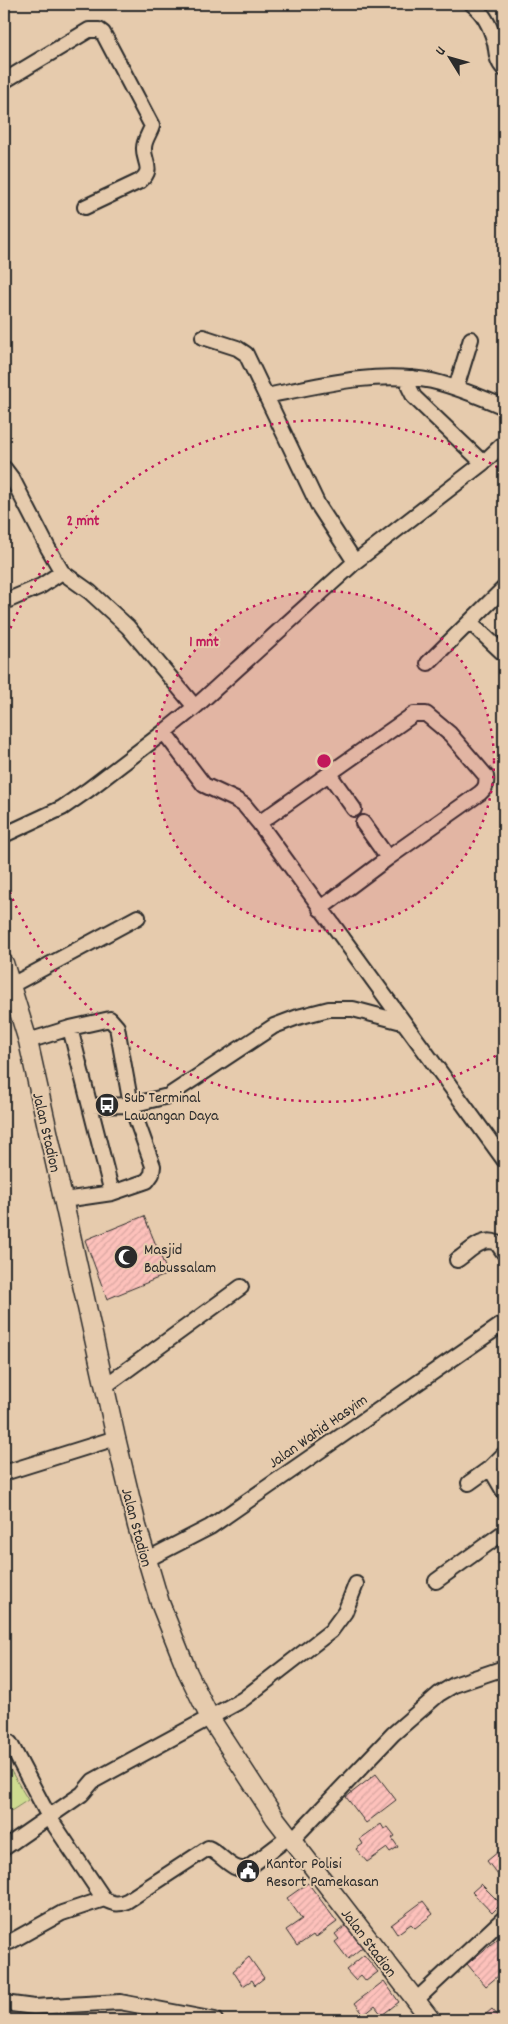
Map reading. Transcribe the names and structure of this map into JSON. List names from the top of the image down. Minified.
{"streets":{"main road":["Jalan Stadion"],"street":["Jalan Wahid Hasyim"]},"crossings":[["Jalan Stadion","Jalan Wahid Hasyim"]],"places":{"bus stop":["Sub Terminal Lawangan Daya"],"mosque":["Masjid Babussalam"],"public building":["Kantor Polisi Resort Pamekasan"]},"north":"top left","rings":["2 mnt","1 mnt"]}
